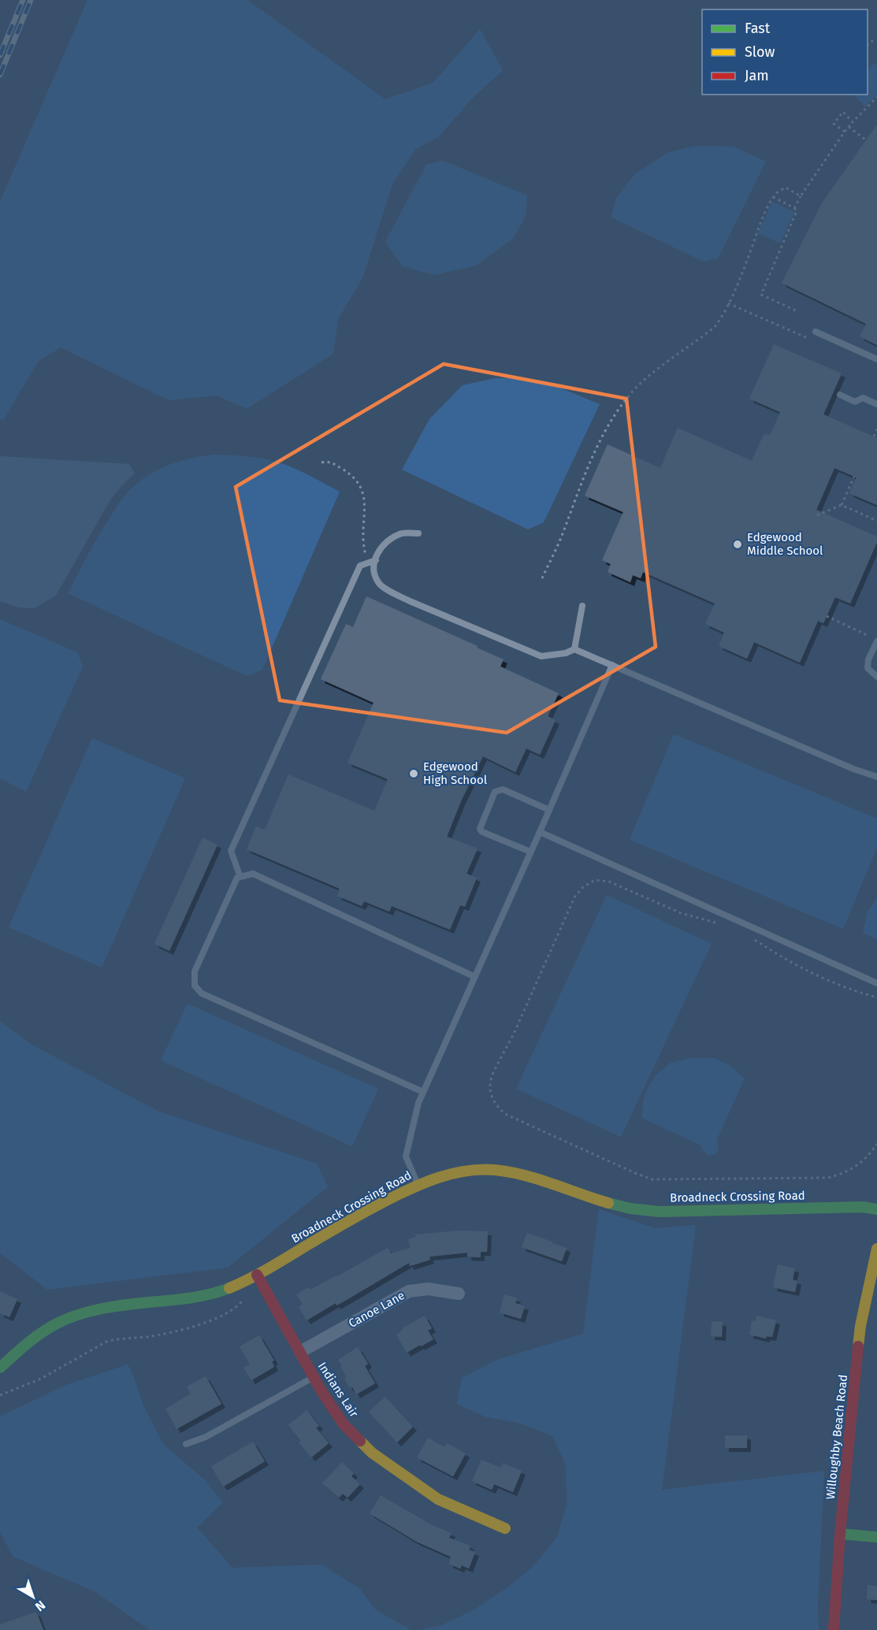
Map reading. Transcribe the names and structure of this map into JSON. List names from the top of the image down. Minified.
{"streets":{"street":["Broadneck Crossing Road","Canoe Lane","Indians Lair","Willoughby Beach Road"]},"crossings":[["Broadneck Crossing Road","Indians Lair"],["Canoe Lane","Indians Lair"]],"places":["Edgewood Middle School","Edgewood High School"],"legend":["Fast","Slow","Jam"],"north":"bottom right"}
